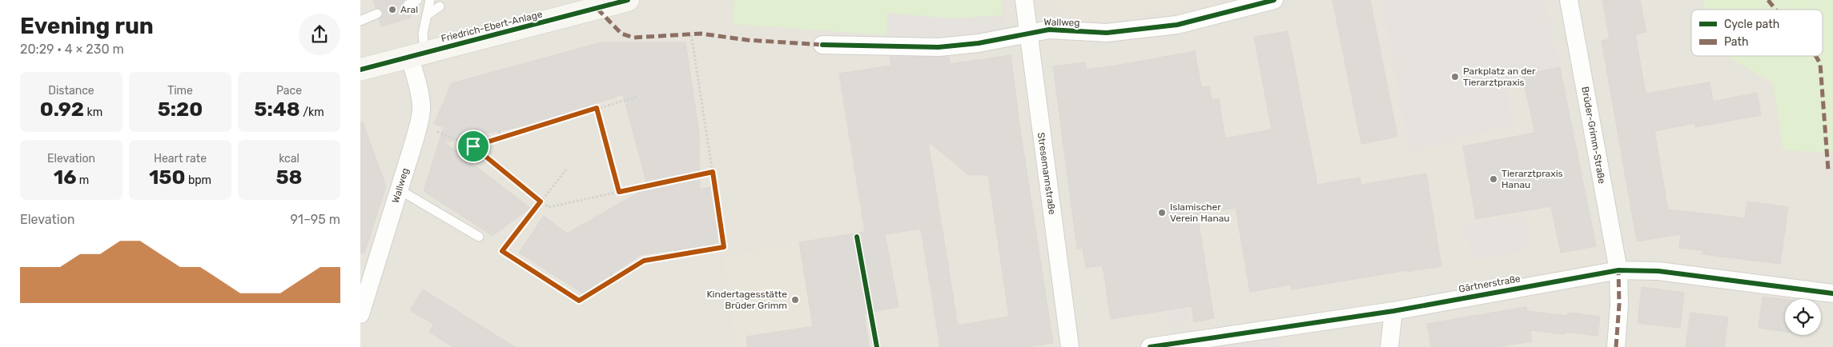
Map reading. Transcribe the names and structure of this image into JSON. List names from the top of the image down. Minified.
{"streets":{"main road":["Friedrich-Ebert-Anlage"],"street":["Wallweg","Brüder-Grimm-Straße","Stresemannstraße","Gärtnerstraße"]},"crossings":[["Wallweg","Friedrich-Ebert-Anlage"],["Wallweg","Stresemannstraße"],["Brüder-Grimm-Straße","Gärtnerstraße"]],"places":["Aral","Parkplatz an der Tierarztpraxis","Tierarztpraxis Hanau","Islamischer Verein Hanau","Kindertagesstätte Brüder Grimm"],"legend":["Cycle path","Path"],"page":{"heading":["Evening run","20:29 · 4 × 230 m"],"stats":[["Distance","0.92 km"],["Time","5:20"],["Pace","5:48 /km"],["Elevation","16 m"],["Heart rate","150 bpm"],["kcal","58"]],"chart":["Elevation","91–95 m"]}}
